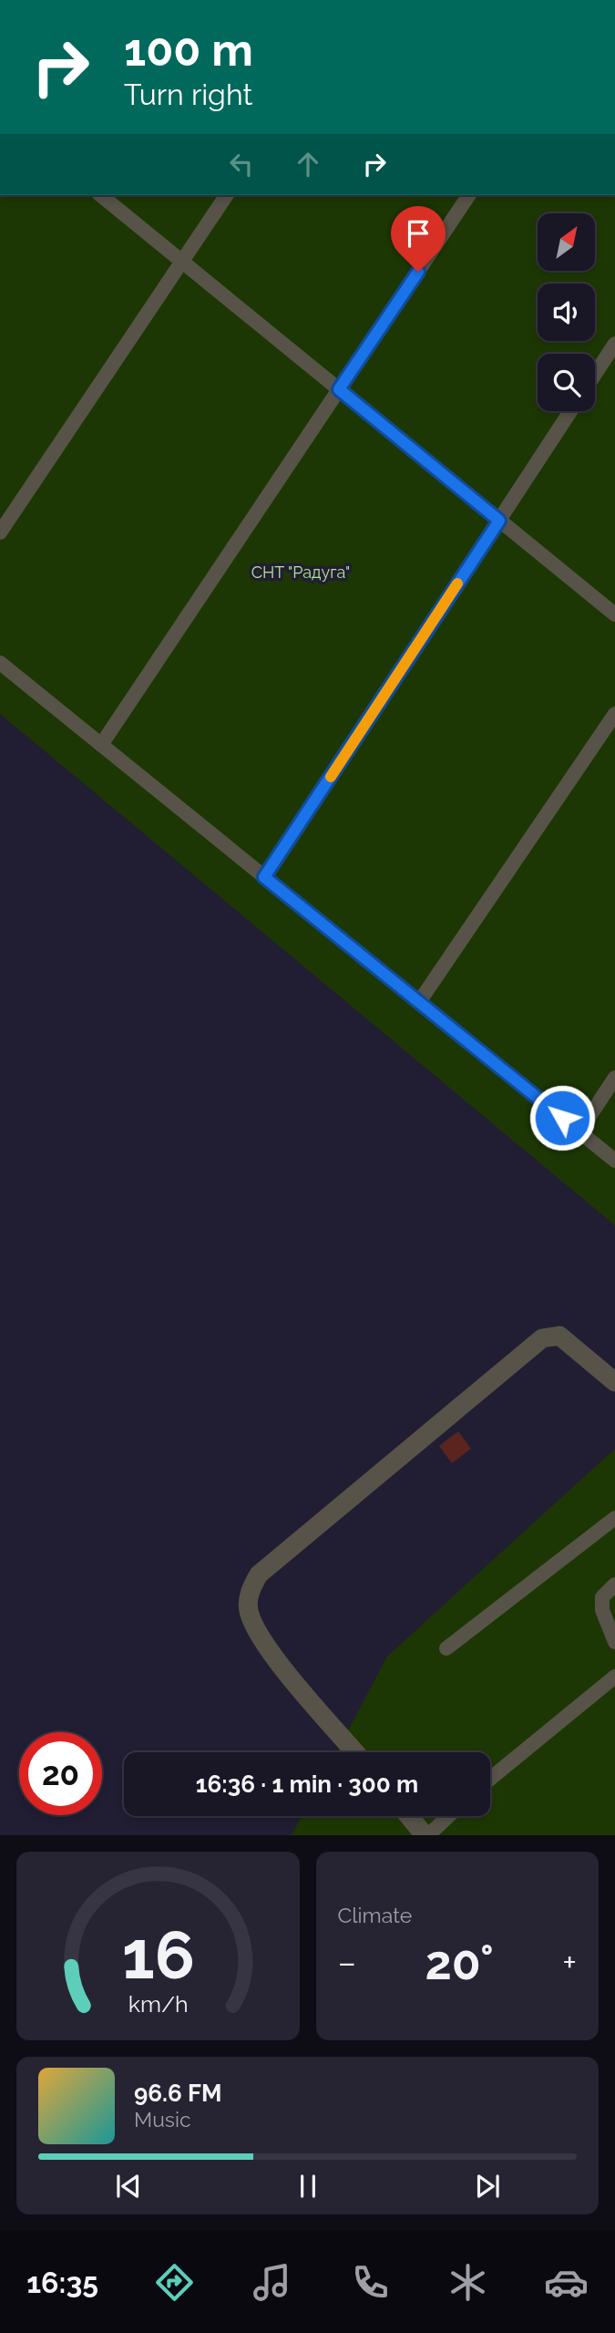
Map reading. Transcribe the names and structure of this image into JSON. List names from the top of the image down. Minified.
{"parks":["СНТ \"Радуга\""],"north":"top right","page":{"turn":["100 m","Turn right"],"limit":"20","trip":"16:36 · 1 min · 300 m","tile":"Climate","heat":["−","20°","+"],"song":["96.6 FM","Music"],"tabs":"16:35","gauge":["16","km/h"]}}
